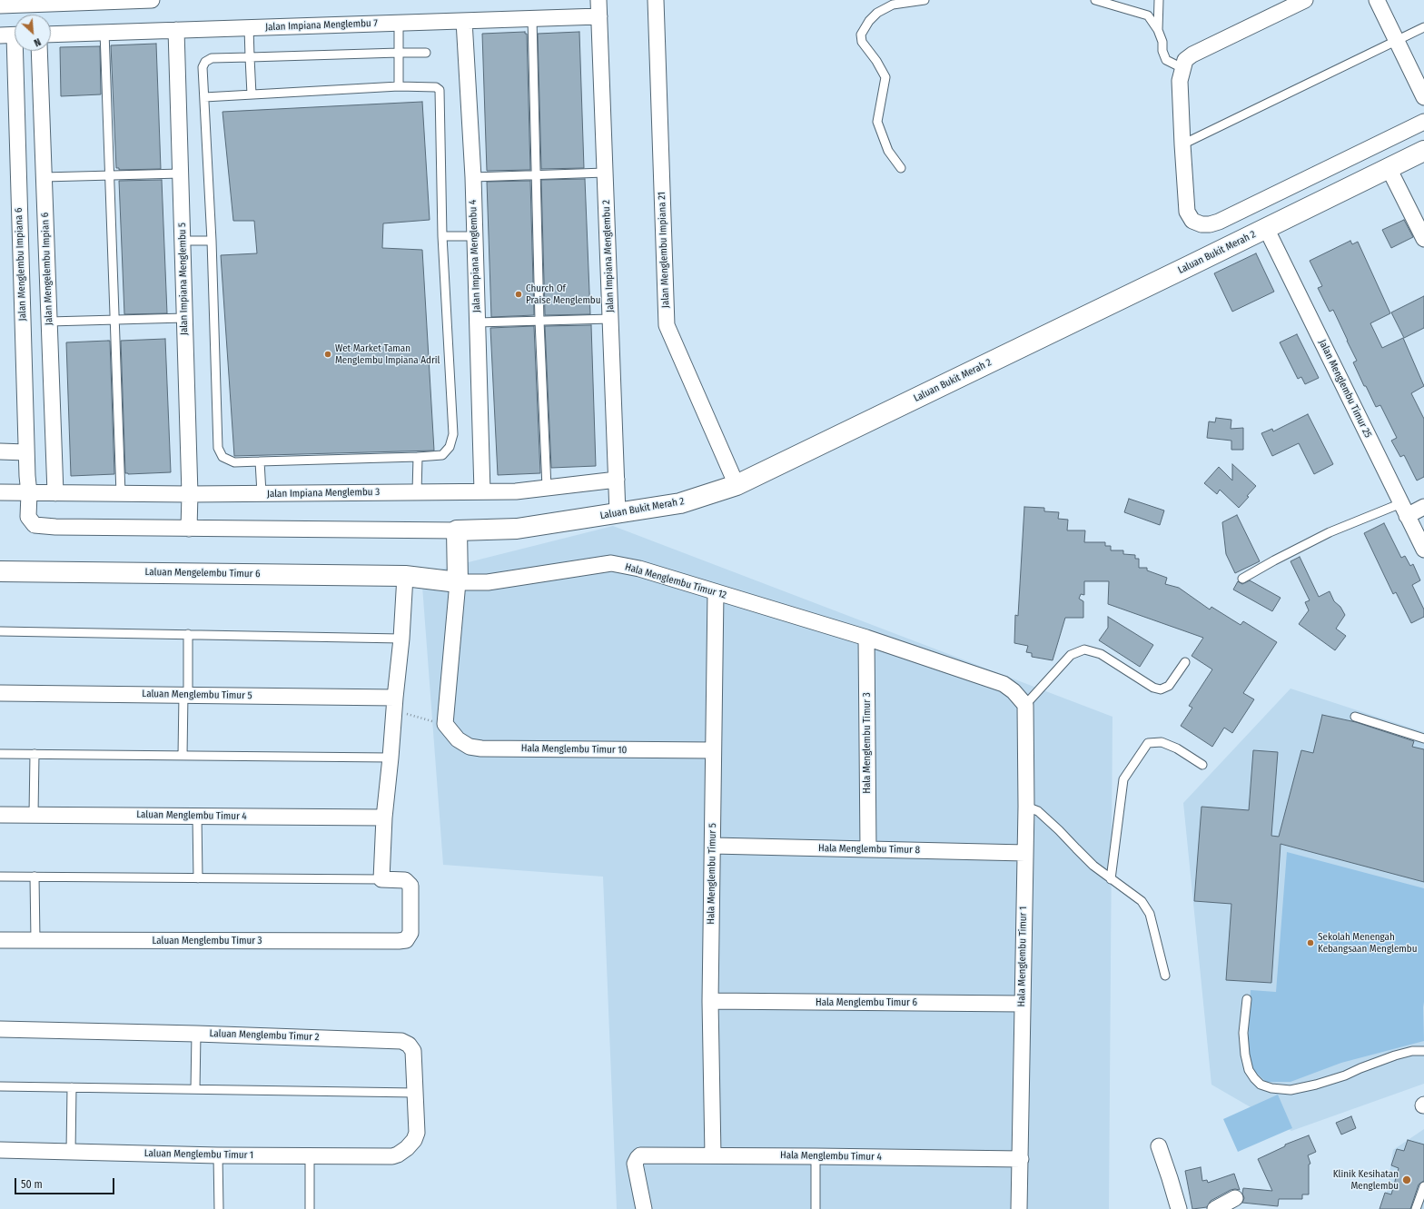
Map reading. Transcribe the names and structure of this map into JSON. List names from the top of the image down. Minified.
{"streets":{"street":["Jalan Impiana Menglembu 7","Jalan Menglembu Impiana 21","Laluan Bukit Merah 2","Jalan Impiana Menglembu 4","Jalan Impiana Menglembu 2","Jalan Menglembu Impiana 6","Jalan Mengelembu Impian 6","Jalan Impiana Menglembu 5","Jalan Menglembu Timur 25","Jalan Impiana Menglembu 3","Laluan Mengelembu Timur 6","Hala Menglembu Timur 12","Laluan Menglembu Timur 5","Hala Menglembu Timur 3","Hala Menglembu Timur 10","Laluan Menglembu Timur 4","Hala Menglembu Timur 8","Hala Menglembu Timur 5","Laluan Menglembu Timur 3","Hala Menglembu Timur 1","Hala Menglembu Timur 6","Laluan Menglembu Timur 2","Laluan Menglembu Timur 1","Hala Menglembu Timur 4"]},"crossings":[["Jalan Impiana Menglembu 7","Jalan Impiana Menglembu 4"],["Jalan Impiana Menglembu 7","Jalan Impiana Menglembu 2"],["Jalan Impiana Menglembu 7","Jalan Impiana Menglembu 5"],["Jalan Menglembu Impiana 21","Laluan Bukit Merah 2"],["Laluan Bukit Merah 2","Jalan Impiana Menglembu 2"],["Laluan Bukit Merah 2","Jalan Menglembu Timur 25"],["Jalan Impiana Menglembu 4","Jalan Impiana Menglembu 3"],["Jalan Impiana Menglembu 2","Jalan Impiana Menglembu 3"],["Jalan Menglembu Impiana 6","Jalan Impiana Menglembu 5"],["Jalan Menglembu Impiana 6","Jalan Impiana Menglembu 3"],["Jalan Mengelembu Impian 6","Jalan Impiana Menglembu 3"],["Jalan Impiana Menglembu 5","Jalan Impiana Menglembu 3"],["Laluan Mengelembu Timur 6","Hala Menglembu Timur 12"],["Hala Menglembu Timur 12","Hala Menglembu Timur 3"],["Hala Menglembu Timur 12","Hala Menglembu Timur 5"],["Hala Menglembu Timur 12","Hala Menglembu Timur 1"],["Hala Menglembu Timur 3","Hala Menglembu Timur 8"],["Hala Menglembu Timur 10","Hala Menglembu Timur 5"],["Hala Menglembu Timur 8","Hala Menglembu Timur 5"],["Hala Menglembu Timur 8","Hala Menglembu Timur 1"],["Hala Menglembu Timur 5","Hala Menglembu Timur 6"],["Hala Menglembu Timur 5","Hala Menglembu Timur 4"],["Hala Menglembu Timur 1","Hala Menglembu Timur 6"],["Hala Menglembu Timur 1","Hala Menglembu Timur 4"],["Laluan Menglembu Timur 2","Laluan Menglembu Timur 1"]],"places":["Church Of Praise Menglembu","Wet Market Taman Menglembu Impiana Adril","Sekolah Menengah Kebangsaan Menglembu","Klinik Kesihatan Menglembu"],"scale_bar":"50 m","north":"bottom right"}
